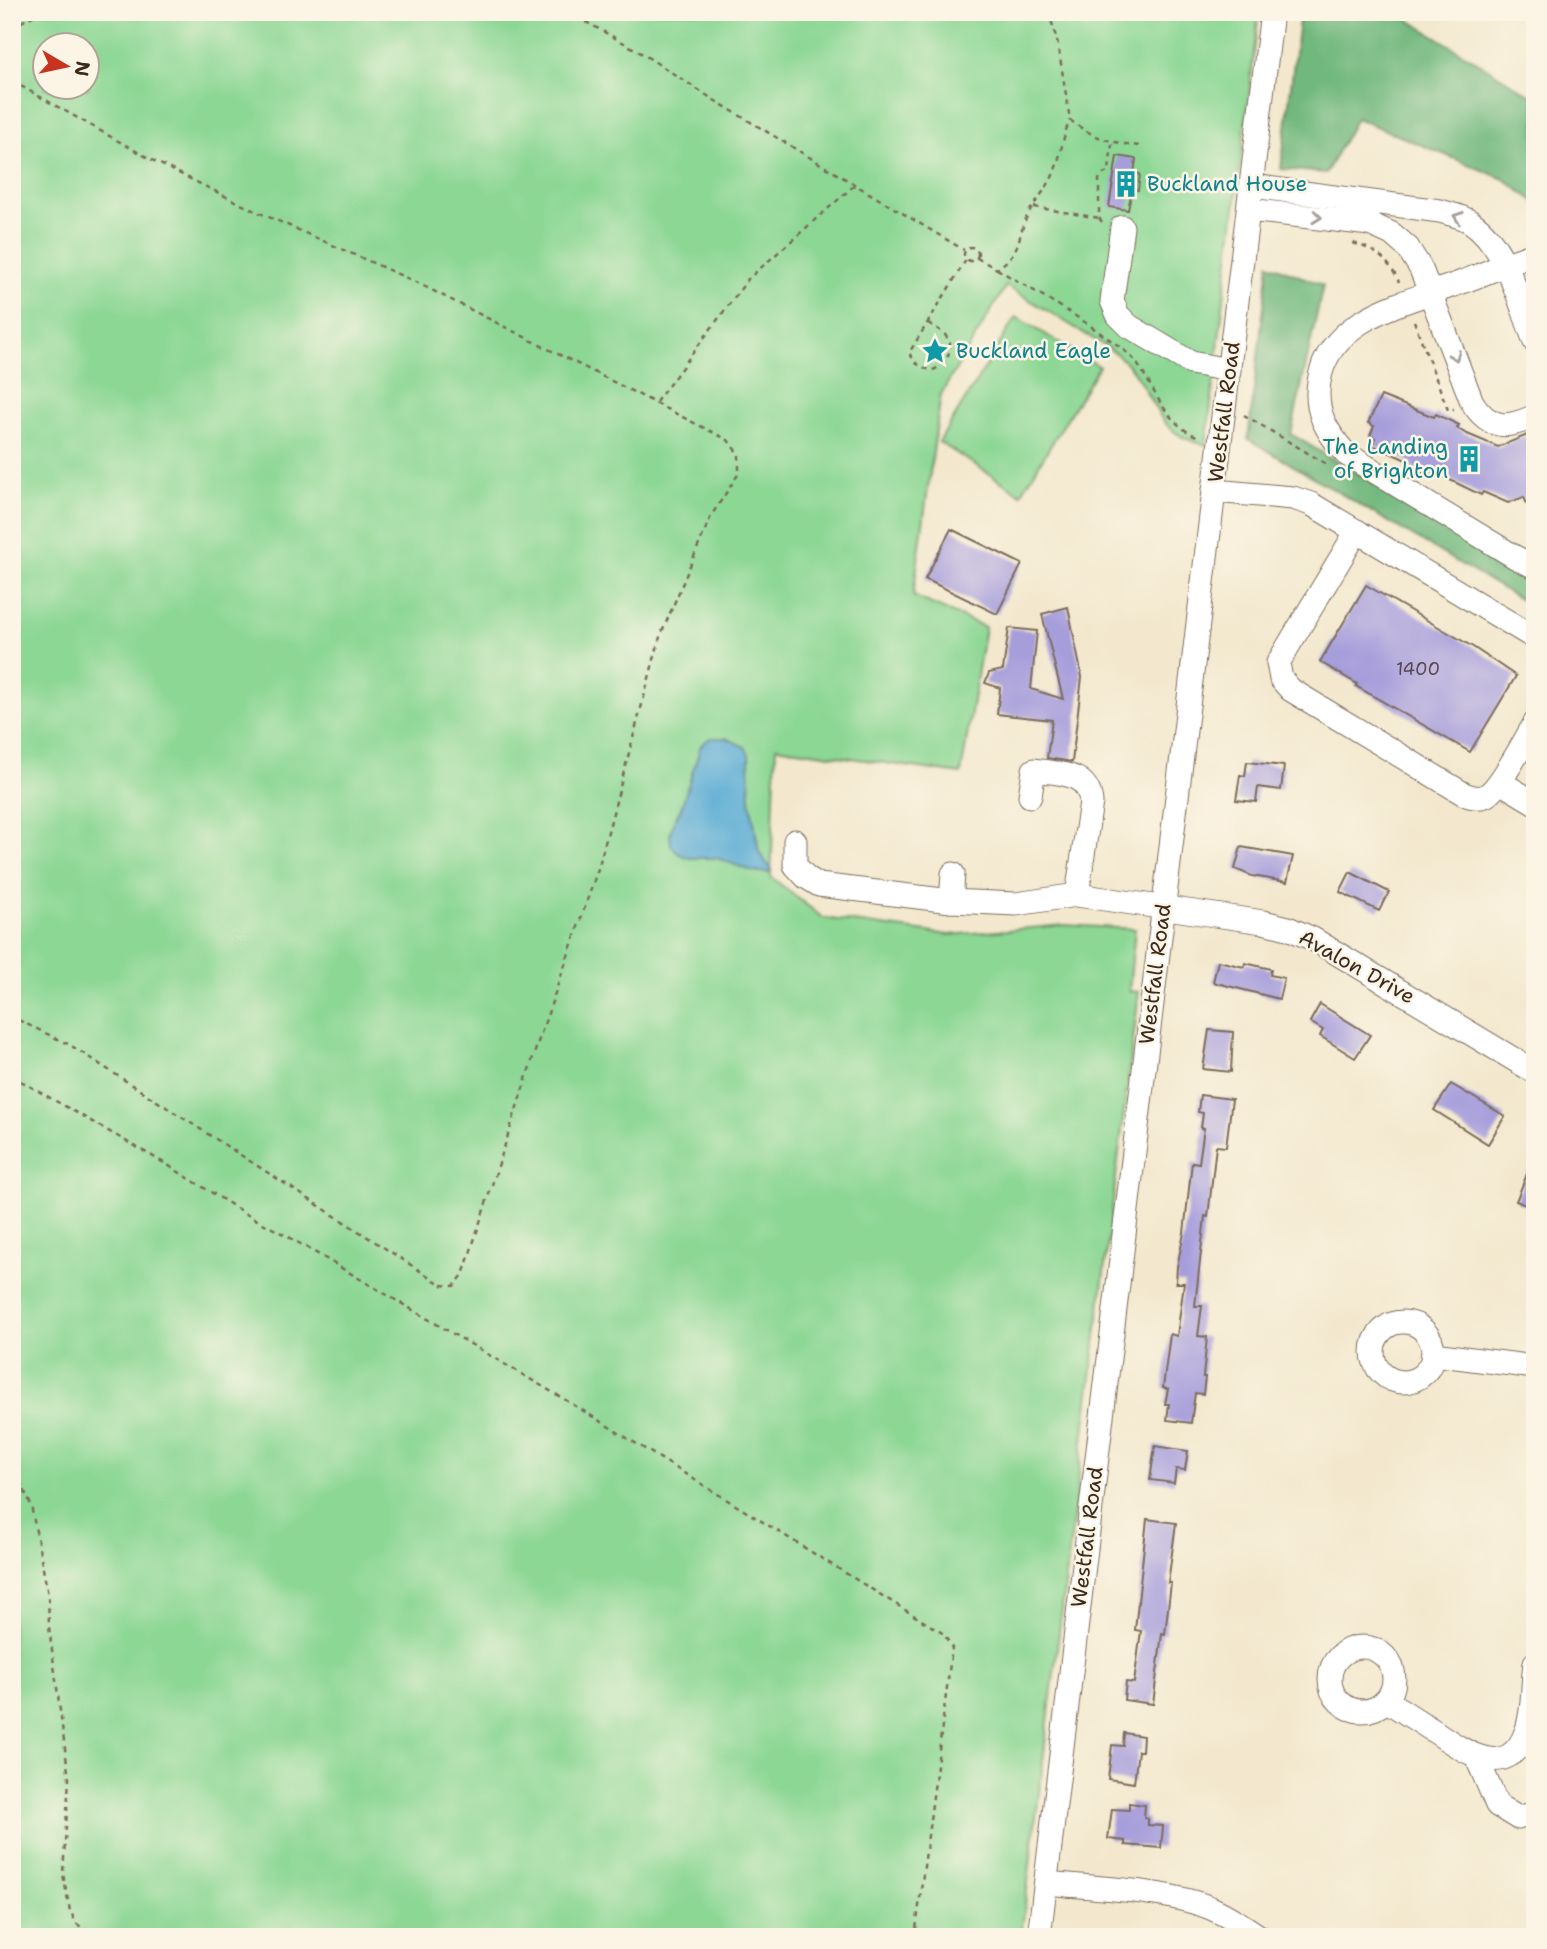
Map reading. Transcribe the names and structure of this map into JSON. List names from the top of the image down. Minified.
{"streets":{"street":["Westfall Road","Avalon Drive"]},"crossings":[["Westfall Road","Avalon Drive"]],"places":{"building":["Buckland House","The Landing of Brighton"],"place":["Buckland Eagle"]},"house_numbers":["1400"],"north":"right"}
